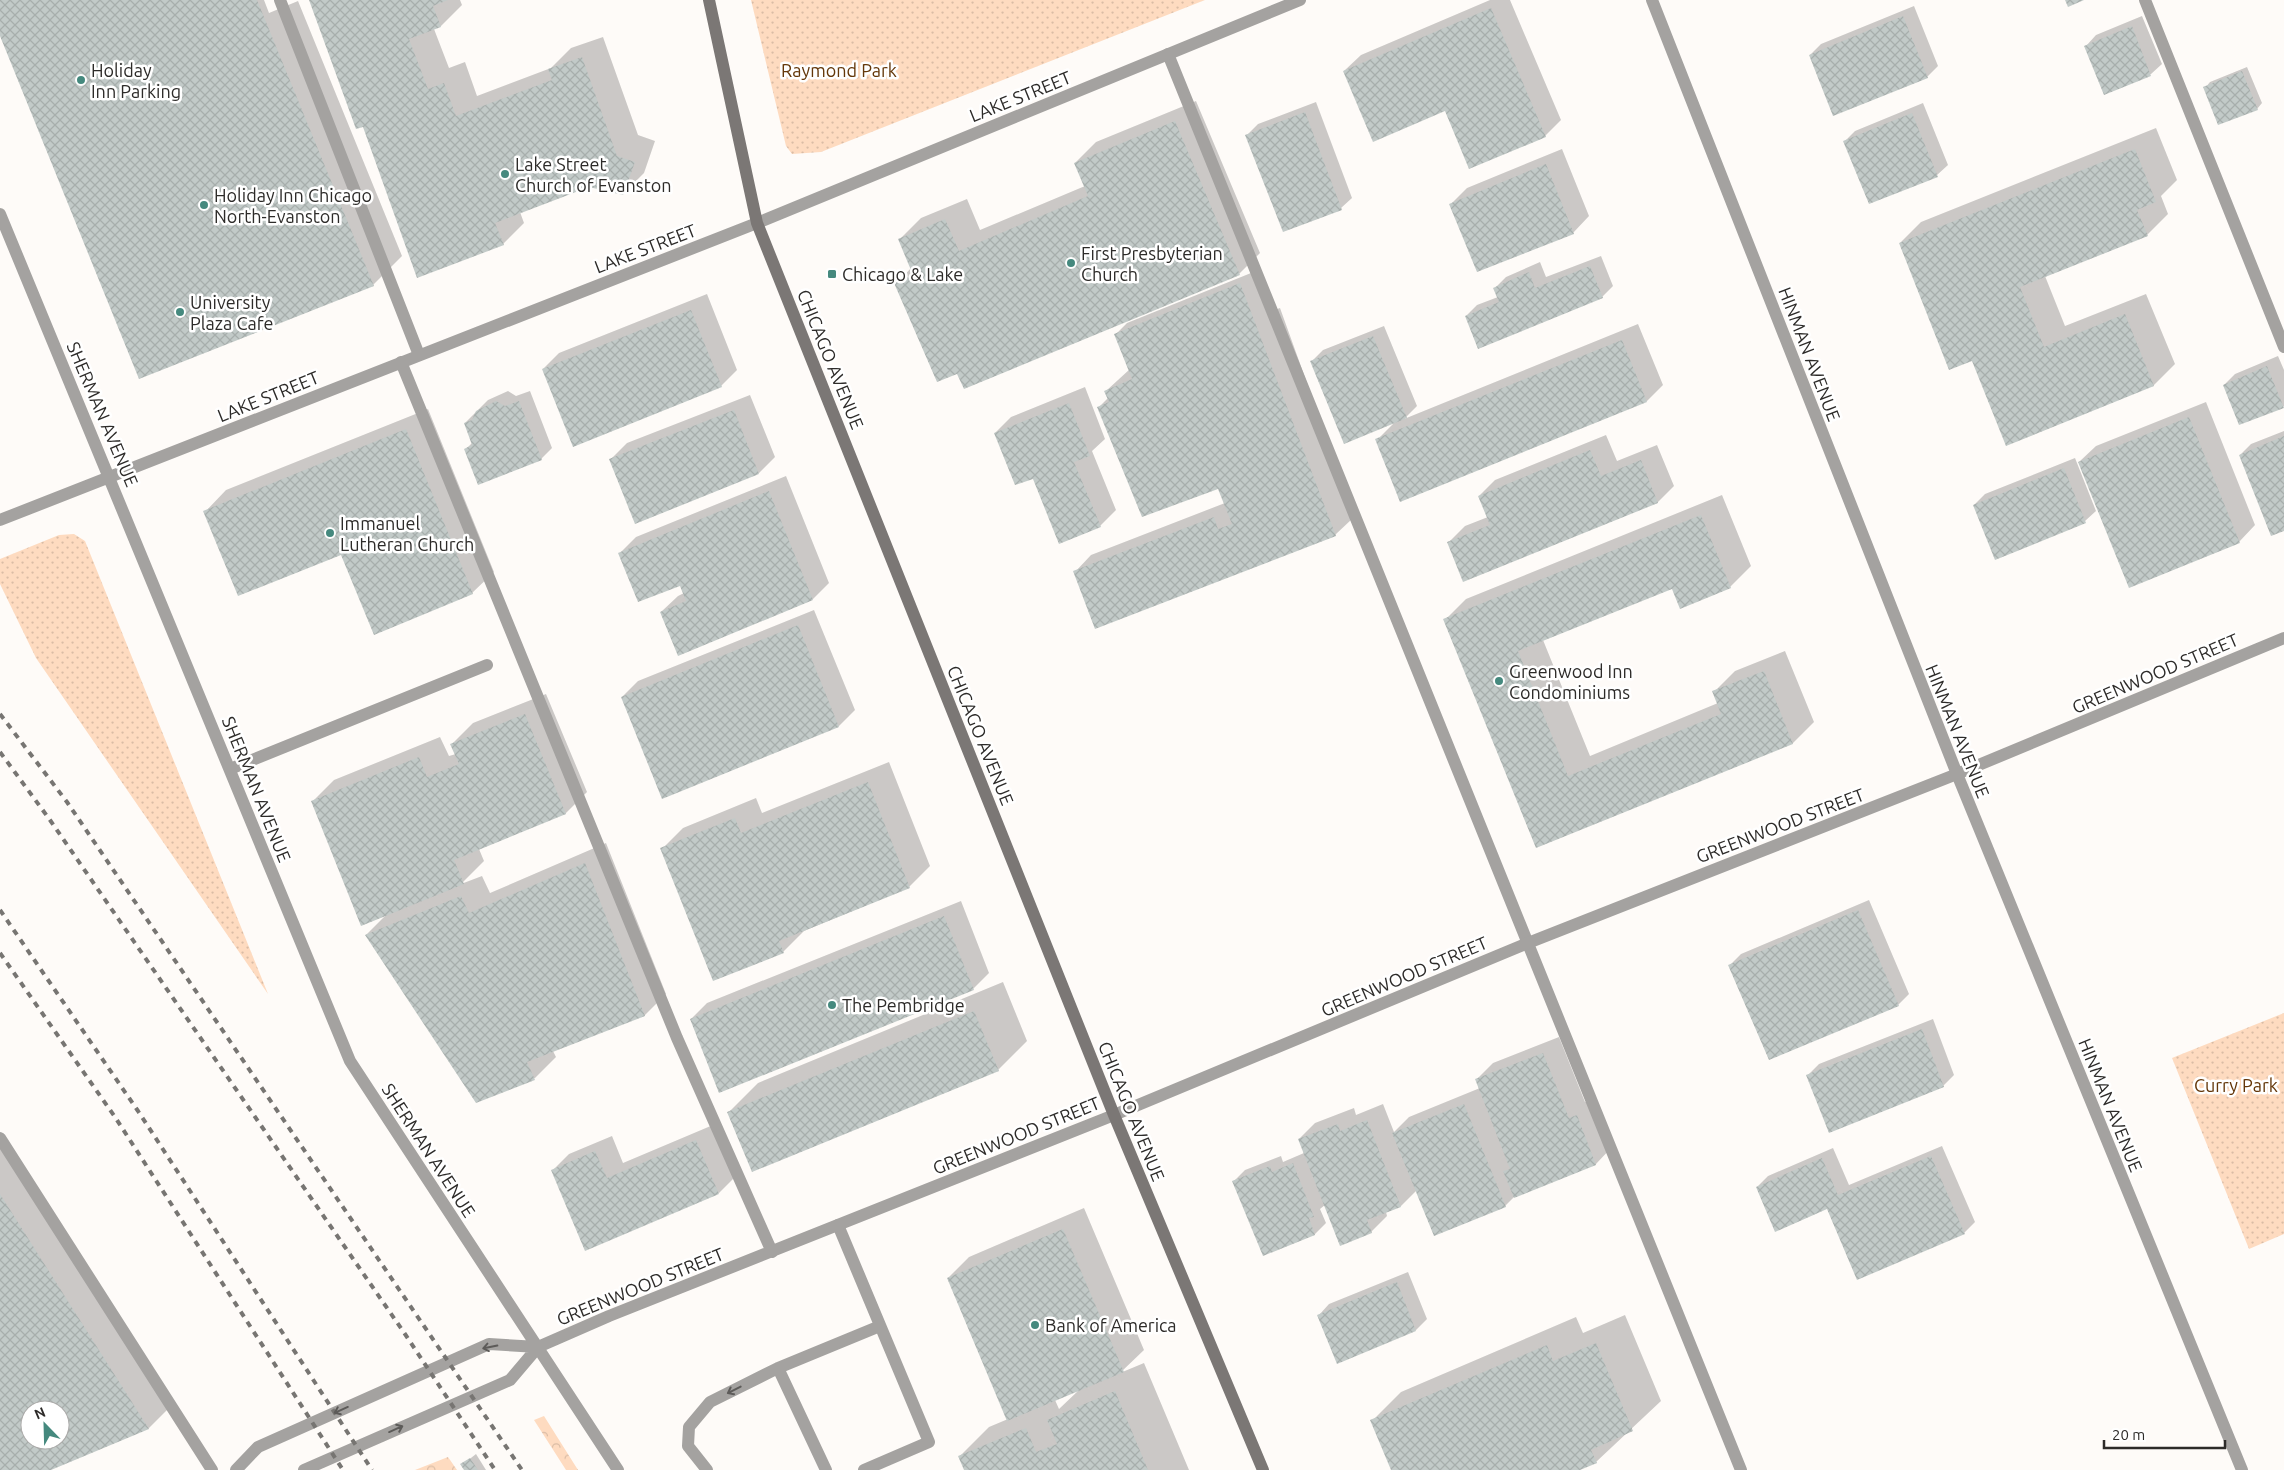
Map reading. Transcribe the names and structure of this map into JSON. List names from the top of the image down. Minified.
{"streets":{"main road":["CHICAGO AVENUE"],"street":["LAKE STREET","HINMAN AVENUE","SHERMAN AVENUE","GREENWOOD STREET"]},"crossings":[["LAKE STREET","CHICAGO AVENUE"],["LAKE STREET","SHERMAN AVENUE"],["HINMAN AVENUE","GREENWOOD STREET"],["CHICAGO AVENUE","GREENWOOD STREET"],["SHERMAN AVENUE","GREENWOOD STREET"]],"parks":["Raymond Park","Curry Park"],"places":{"other":["Holiday Inn Parking","Lake Street Church of Evanston","Holiday Inn Chicago North-Evanston","First Presbyterian Church","University Plaza Cafe","Immanuel Lutheran Church","Greenwood Inn Condominiums","The Pembridge","Bank of America"],"transit":["Chicago & Lake"]},"scale_bar":"20 m","north":"top left"}
